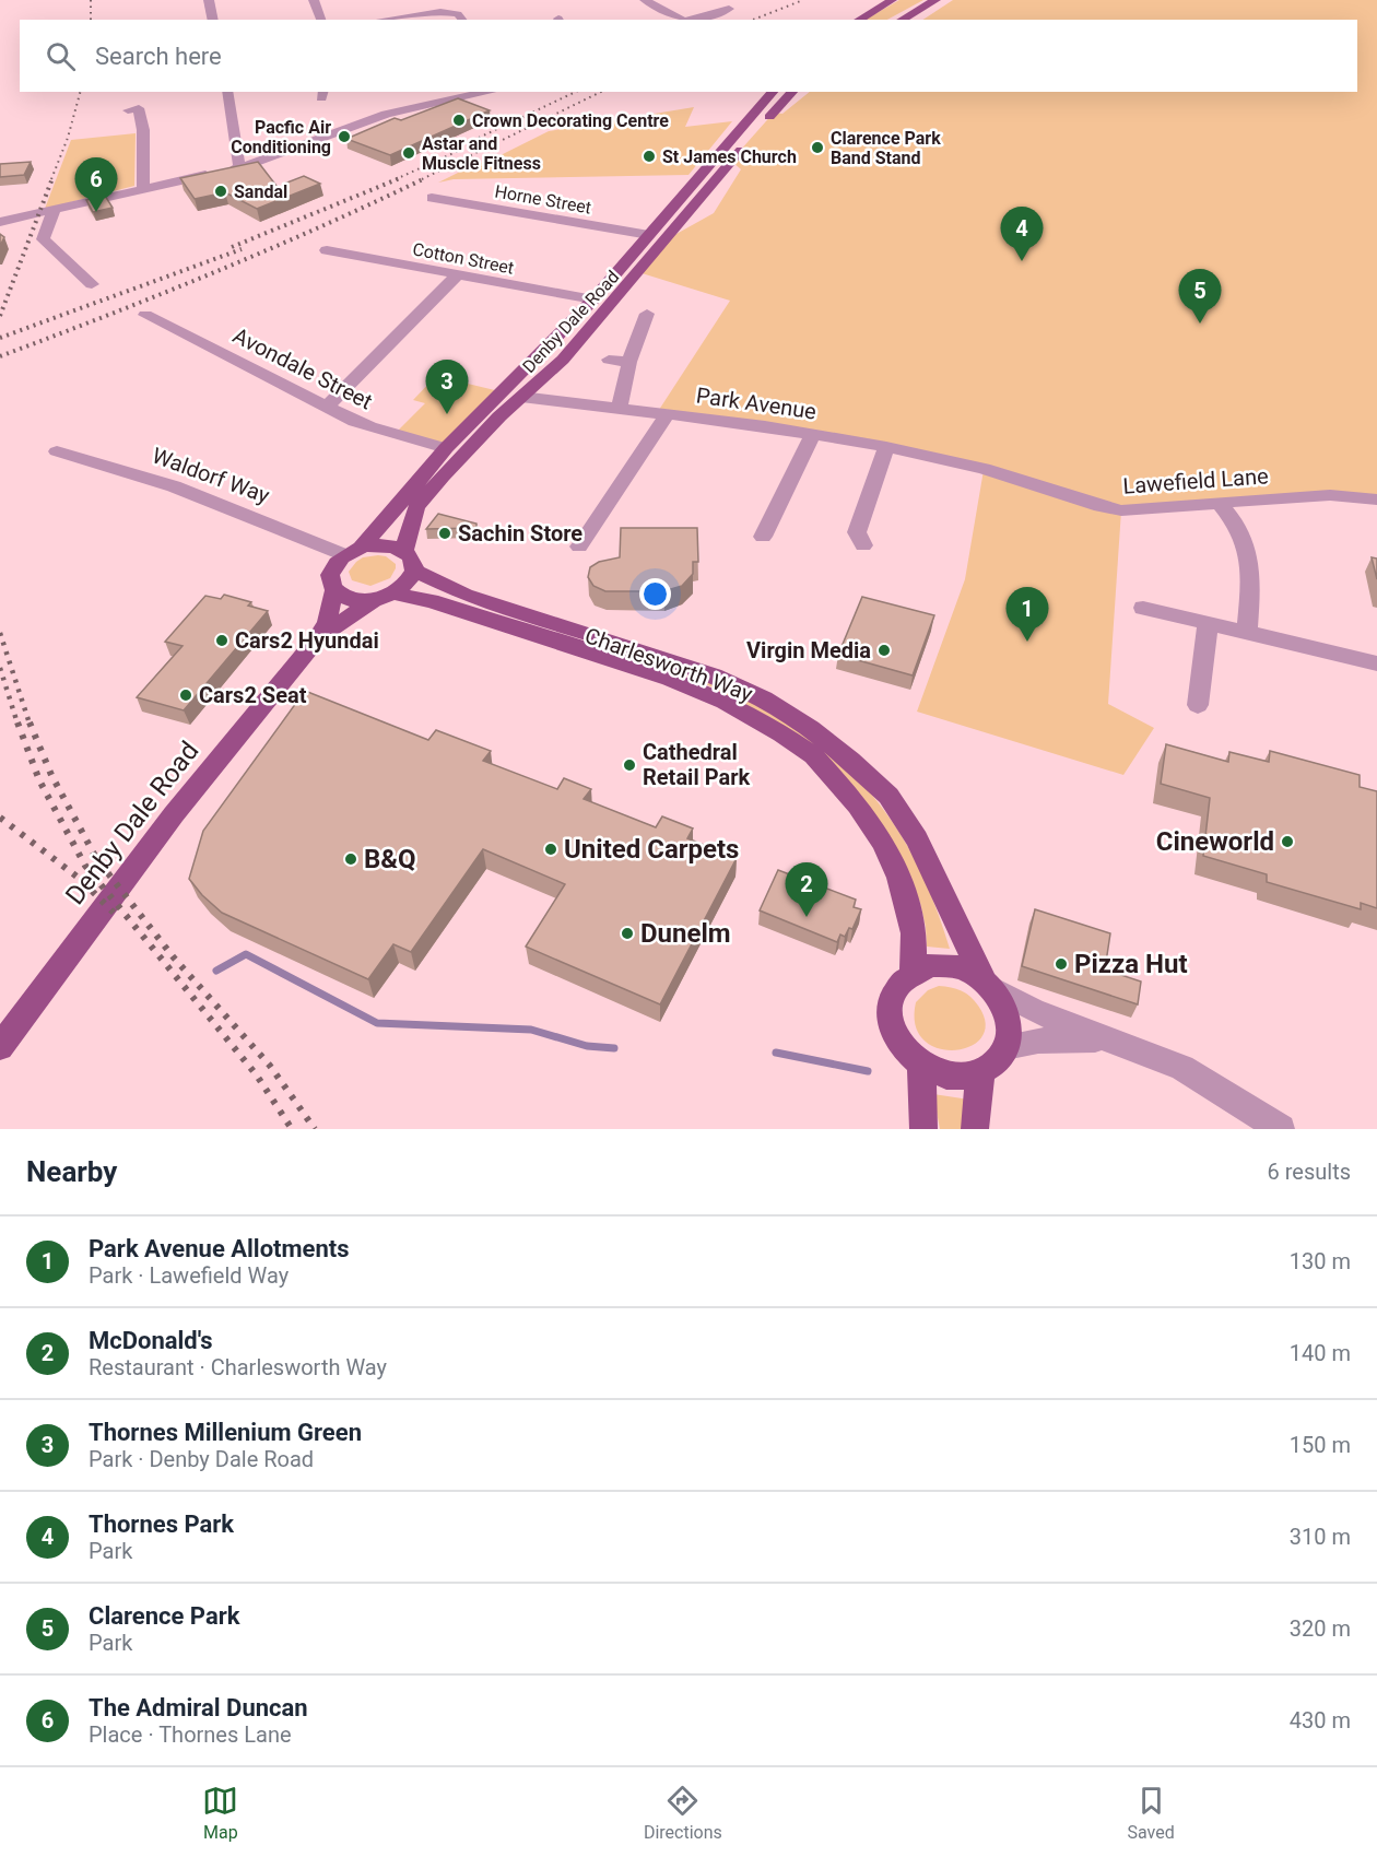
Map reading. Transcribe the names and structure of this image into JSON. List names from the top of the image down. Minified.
{"streets":{"main road":["Denby Dale Road","Charlesworth Way"],"street":["Horne Street","Cotton Street","Avondale Street","Park Avenue","Waldorf Way","Lawefield Lane"]},"crossings":[["Horne Street","Denby Dale Road"],["Cotton Street","Denby Dale Road"],["Denby Dale Road","Avondale Street"],["Denby Dale Road","Park Avenue"],["Denby Dale Road","Waldorf Way"],["Denby Dale Road","Charlesworth Way"],["Park Avenue","Lawefield Lane"],["Waldorf Way","Charlesworth Way"]],"places":["Crown Decorating Centre","Pacfic Air Conditioning","Clarence Park Band Stand","Astar and Muscle Fitness","St James Church","Sandal","Sachin Store","Cars2 Hyundai","Virgin Media","Cars2 Seat","Cathedral Retail Park","Cineworld","United Carpets","B&Q","Dunelm","Pizza Hut"],"page":{"search":"Search here","pins":["6","4","5","3","1","2"],"heading":["Nearby","6 results"],"list":[{"mark":"1","name":"Park Avenue Allotments","note":"Park · Lawefield Way","value":"130 m"},{"mark":"2","name":"McDonald's","note":"Restaurant · Charlesworth Way","value":"140 m"},{"mark":"3","name":"Thornes Millenium Green","note":"Park · Denby Dale Road","value":"150 m"},{"mark":"4","name":"Thornes Park","note":"Park","value":"310 m"},{"mark":"5","name":"Clarence Park","note":"Park","value":"320 m"},{"mark":"6","name":"The Admiral Duncan","note":"Place · Thornes Lane","value":"430 m"}],"nav":["Map","Directions","Saved"]}}
